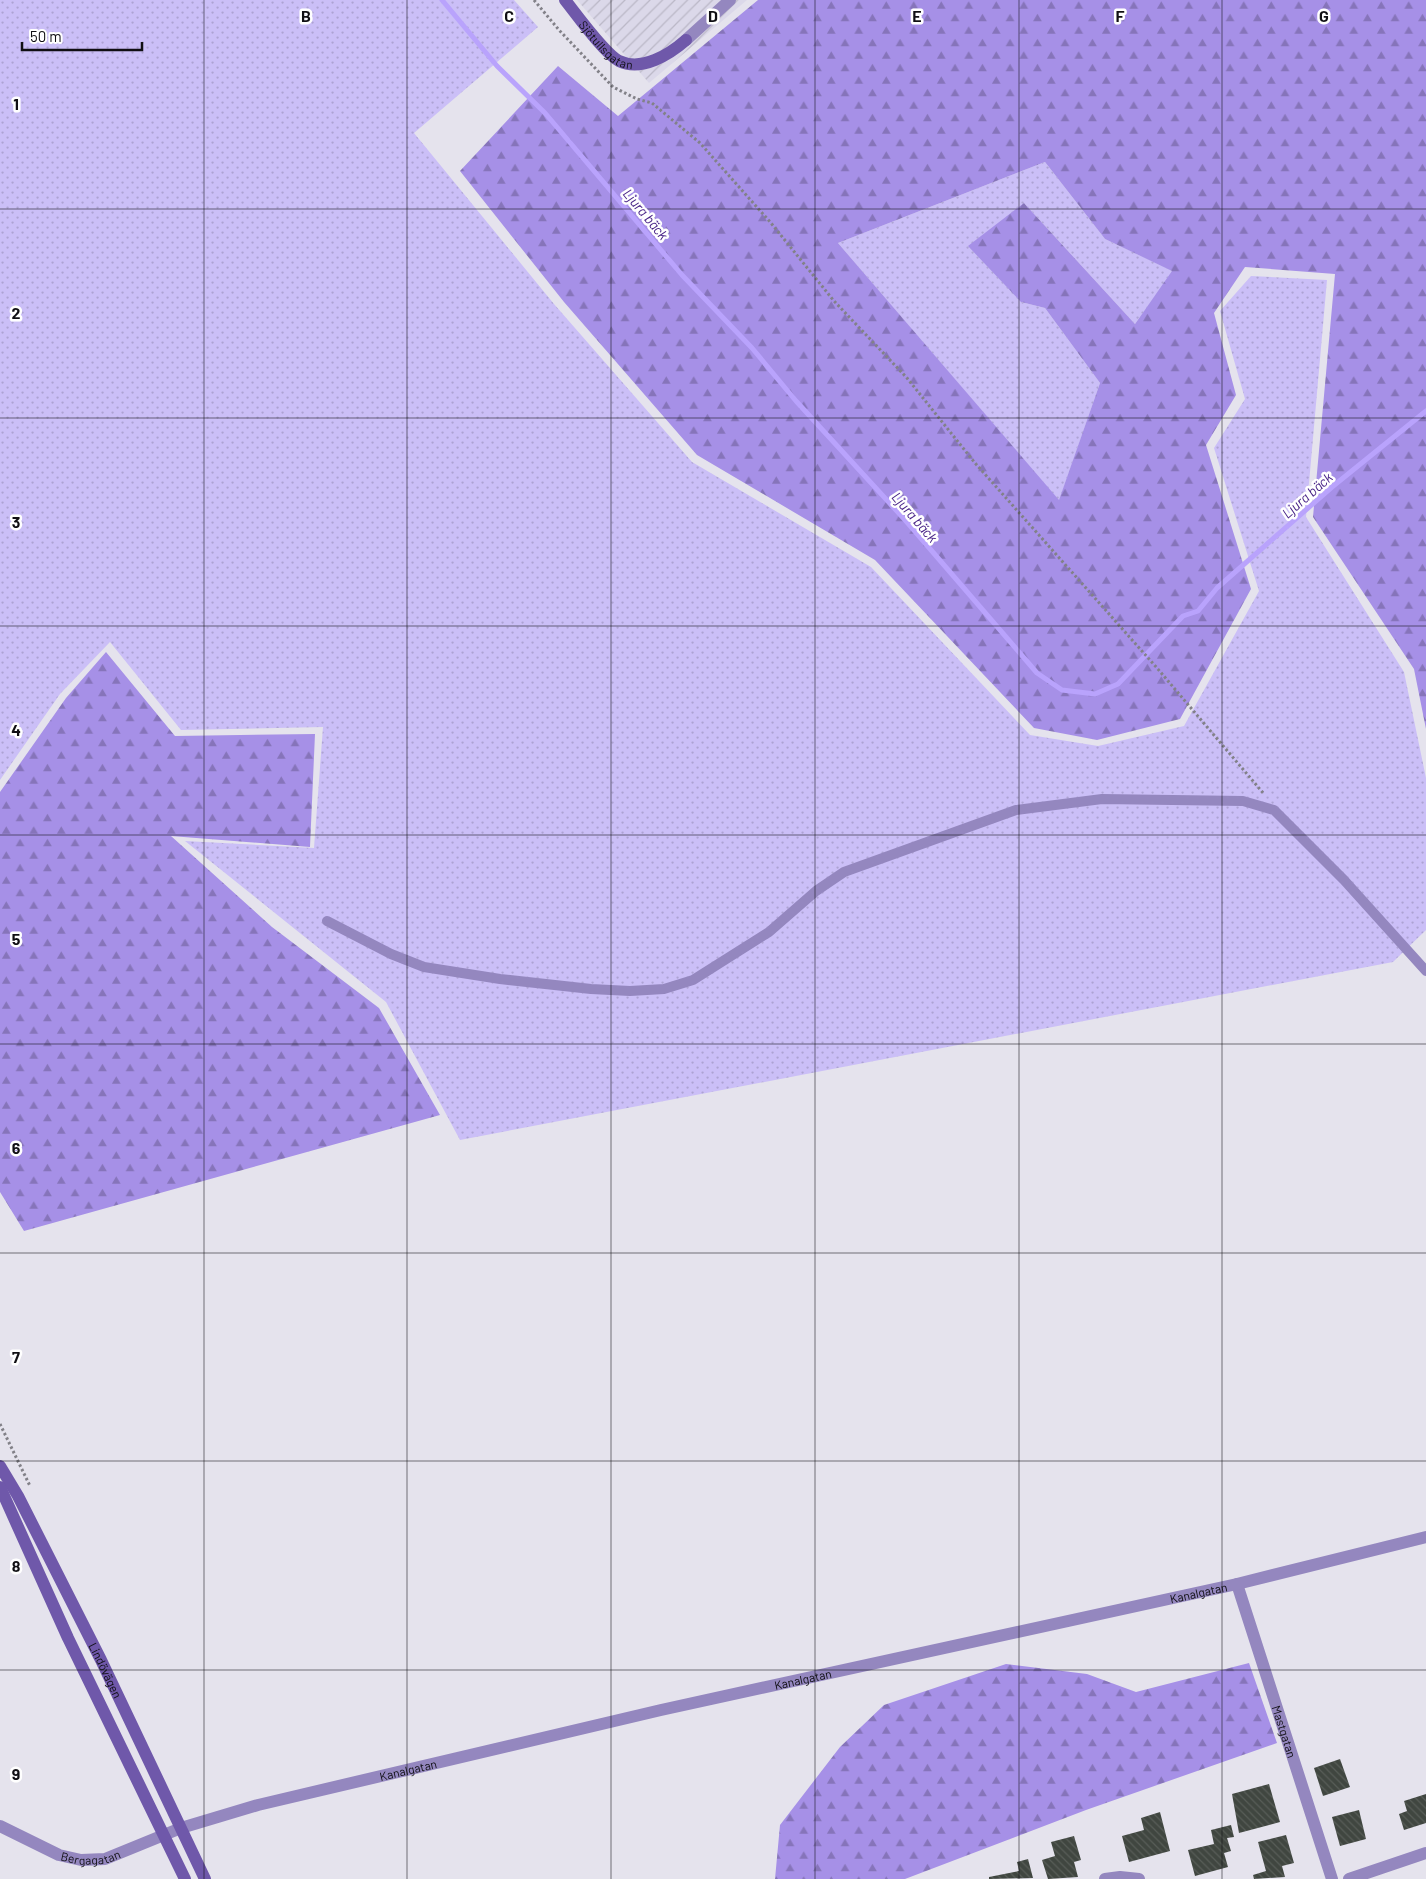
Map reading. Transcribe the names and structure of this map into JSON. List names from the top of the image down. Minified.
{"streets":{"main road":["Sjötullsgatan","Lindövägen"],"street":["Kanalgatan","Mastgatan","Bergagatan"]},"crossings":[["Kanalgatan","Lindövägen"],["Kanalgatan","Mastgatan"],["Kanalgatan","Bergagatan"],["Lindövägen","Bergagatan"]],"water":["Ljura bäck"],"scale_bar":"50 m","grid":{"columns":["B","C","D","E","F","G"],"rows":["1","2","3","4","5","6","7","8","9"]}}
